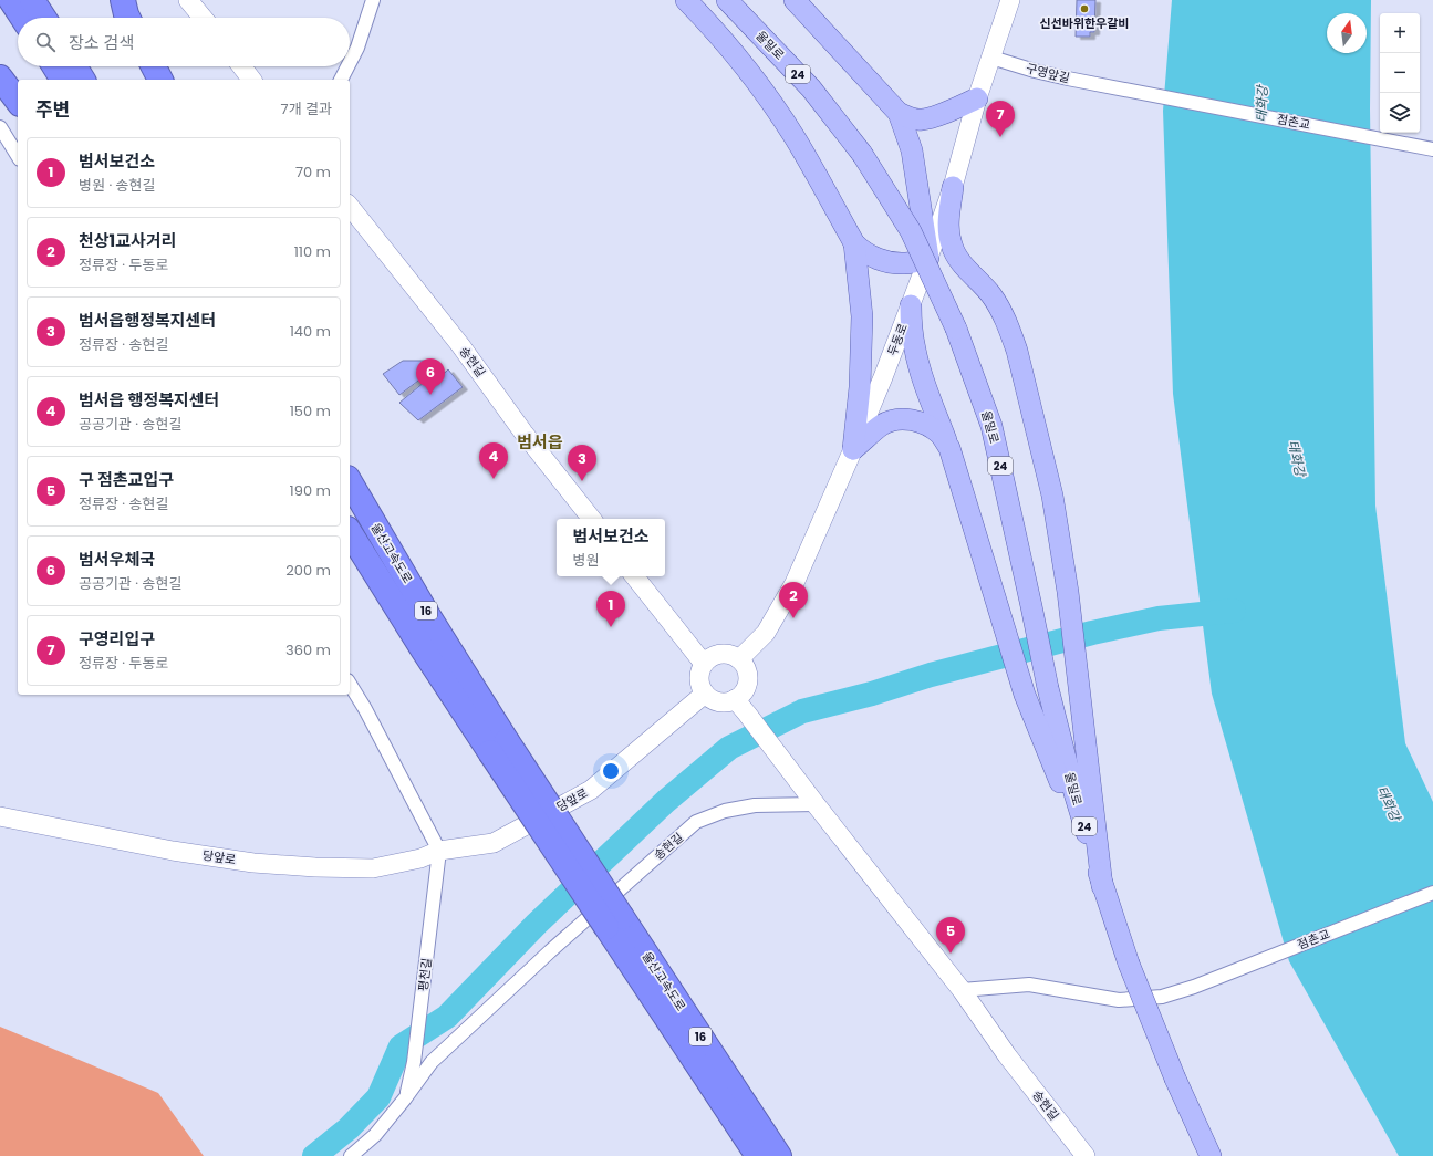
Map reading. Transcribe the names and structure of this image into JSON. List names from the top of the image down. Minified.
{"streets":{"highway":["울산고속도로","16"],"main road":["울밀로","24"],"street":["구영앞길","점촌교","두동로","송현길","당앞로","평천길"]},"crossings":[["구영앞길","점촌교"],["구영앞길","두동로"],["점촌교","송현길"],["두동로","당앞로"],["송현길","평천길"],["울산고속도로","16"],["당앞로","평천길"]],"districts":["범서읍"],"water":["태화강"],"places":["신선바위한우갈비"],"north":"top","page":{"map_buttons":["+","−"],"search":"장소 검색","heading":["주변","7개 결과"],"pins":["7","6","4","3","2","1","5"],"list":[{"mark":"1","name":"범서보건소","note":"병원 · 송현길","value":"70 m"},{"mark":"2","name":"천상1교사거리","note":"정류장 · 두동로","value":"110 m"},{"mark":"3","name":"범서읍행정복지센터","note":"정류장 · 송현길","value":"140 m"},{"mark":"4","name":"범서읍 행정복지센터","note":"공공기관 · 송현길","value":"150 m"},{"mark":"5","name":"구 점촌교입구","note":"정류장 · 송현길","value":"190 m"},{"mark":"6","name":"범서우체국","note":"공공기관 · 송현길","value":"200 m"},{"mark":"7","name":"구영리입구","note":"정류장 · 두동로","value":"360 m"}],"popup":["범서보건소","병원"]}}
